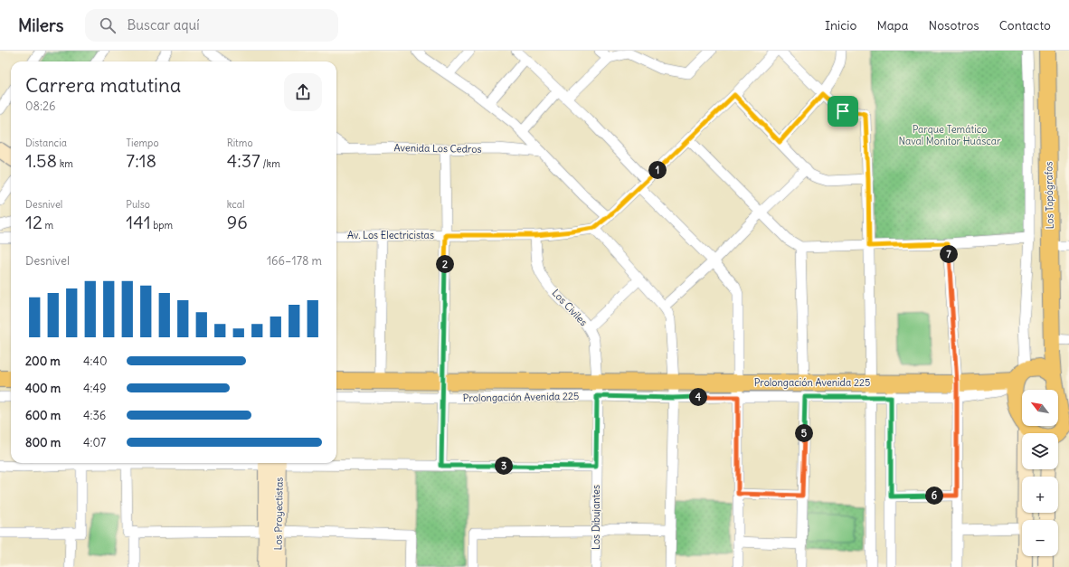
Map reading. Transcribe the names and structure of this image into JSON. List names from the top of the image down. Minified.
{"streets":{"main road":["Los Topógrafos","Prolongación Avenida 225","Los Proyectistas"],"street":["Avenida Los Cedros","Av. Los Electricistas","Los Civiles","Los Dibujantes"]},"crossings":[["Los Topógrafos","Prolongación Avenida 225"],["Av. Los Electricistas","Los Civiles"],["Los Civiles","Prolongación Avenida 225"],["Los Civiles","Los Dibujantes"],["Prolongación Avenida 225","Los Dibujantes"]],"parks":["Parque Temático Naval Monitor Huáscar"],"north":"top left","page":{"header":"Milers","search":"Buscar aquí","nav":["Inicio","Mapa","Nosotros","Contacto"],"heading":["Carrera matutina","08:26"],"stats":[["Distancia","1.58 km"],["Tiempo","7:18"],["Ritmo","4:37 /km"],["Desnivel","12 m"],["Pulso","141 bpm"],["kcal","96"]],"pins":["1","7","2","4","5","3","6"],"chart":["Desnivel","166–178 m"],"list":[{"name":"200 m","note":"4:40"},{"name":"400 m","note":"4:49"},{"name":"600 m","note":"4:36"},{"name":"800 m","note":"4:07"}],"map_buttons":["+","−"]}}
